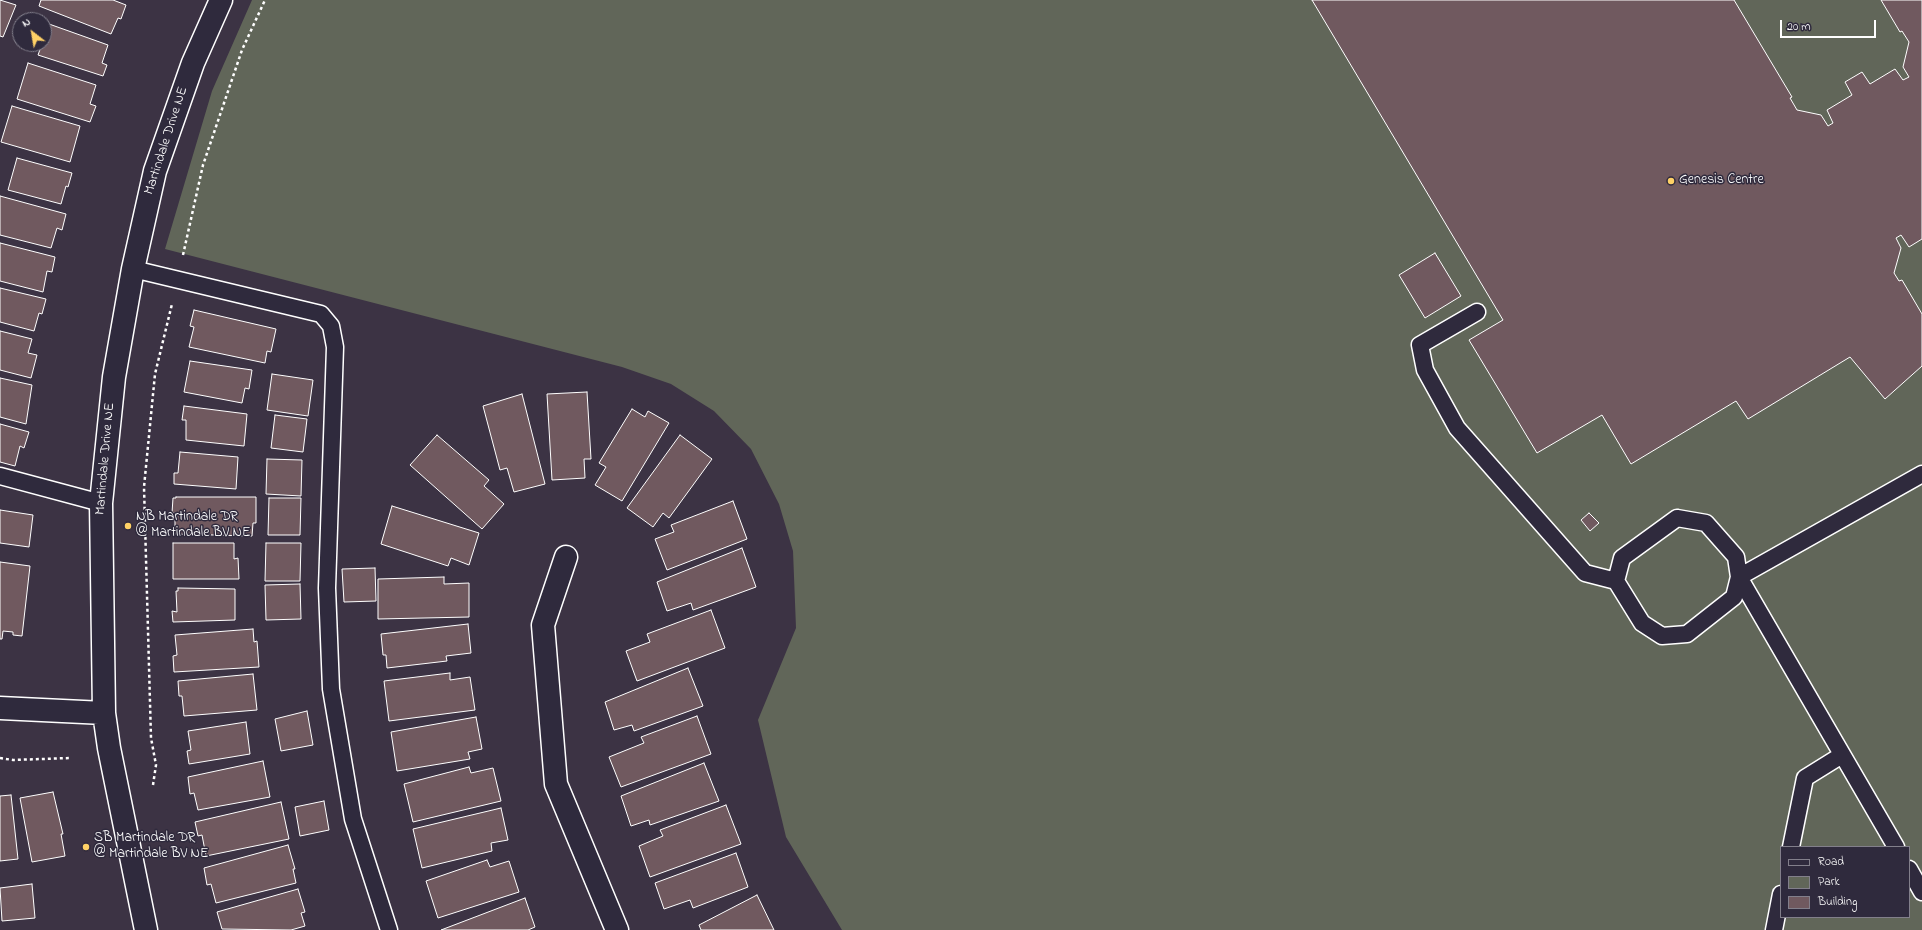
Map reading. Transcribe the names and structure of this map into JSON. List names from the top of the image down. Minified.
{"streets":{"street":["Martindale Drive NE"]},"places":["Genesis Centre","NB Martindale DR @ Martindale BV NE","SB Martindale DR @ Martindale BV NE"],"legend":["Road","Park","Building"],"scale_bar":"20 m","north":"top left"}
